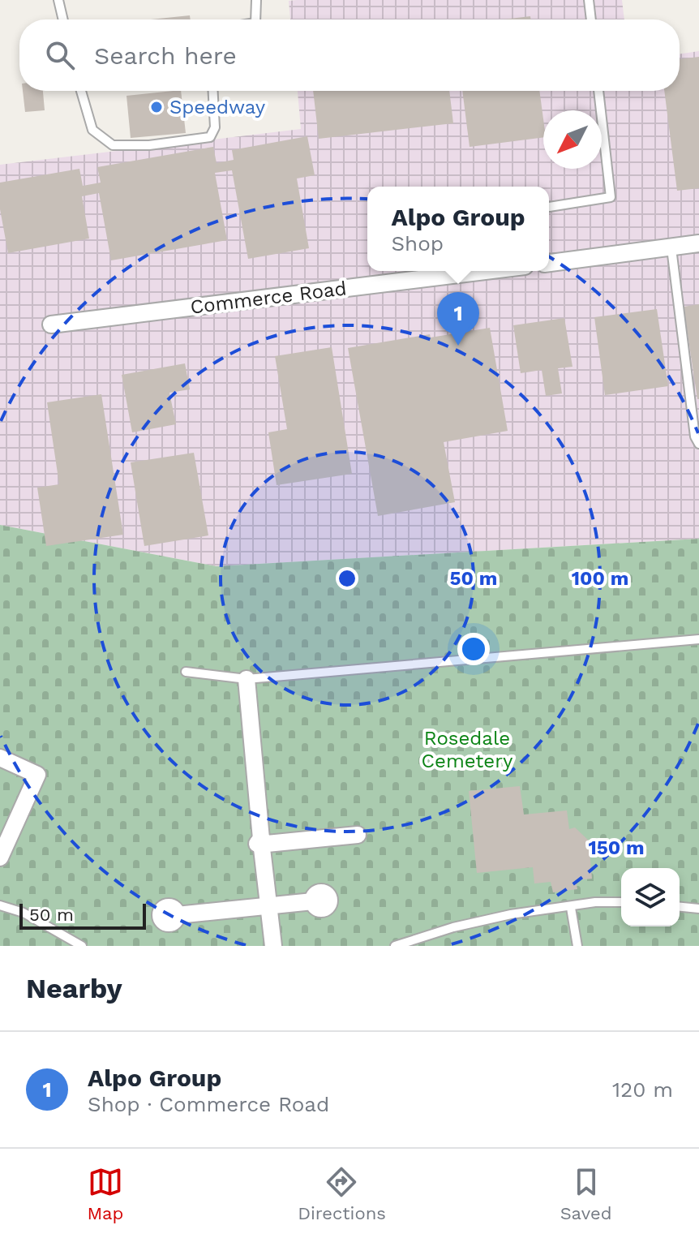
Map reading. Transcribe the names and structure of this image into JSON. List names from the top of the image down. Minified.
{"streets":{"street":["Commerce Road"]},"parks":["Rosedale Cemetery"],"places":["Speedway"],"scale_bar":"50 m","north":"bottom left","page":{"search":"Search here","popup":["Alpo Group","Shop"],"pins":"1","scale":"50 m","heading":"Nearby","list":[{"mark":"1","name":"Alpo Group","note":"Shop · Commerce Road","value":"120 m"}],"nav":["Map","Directions","Saved"]},"rings":["50 m","100 m","150 m"]}
